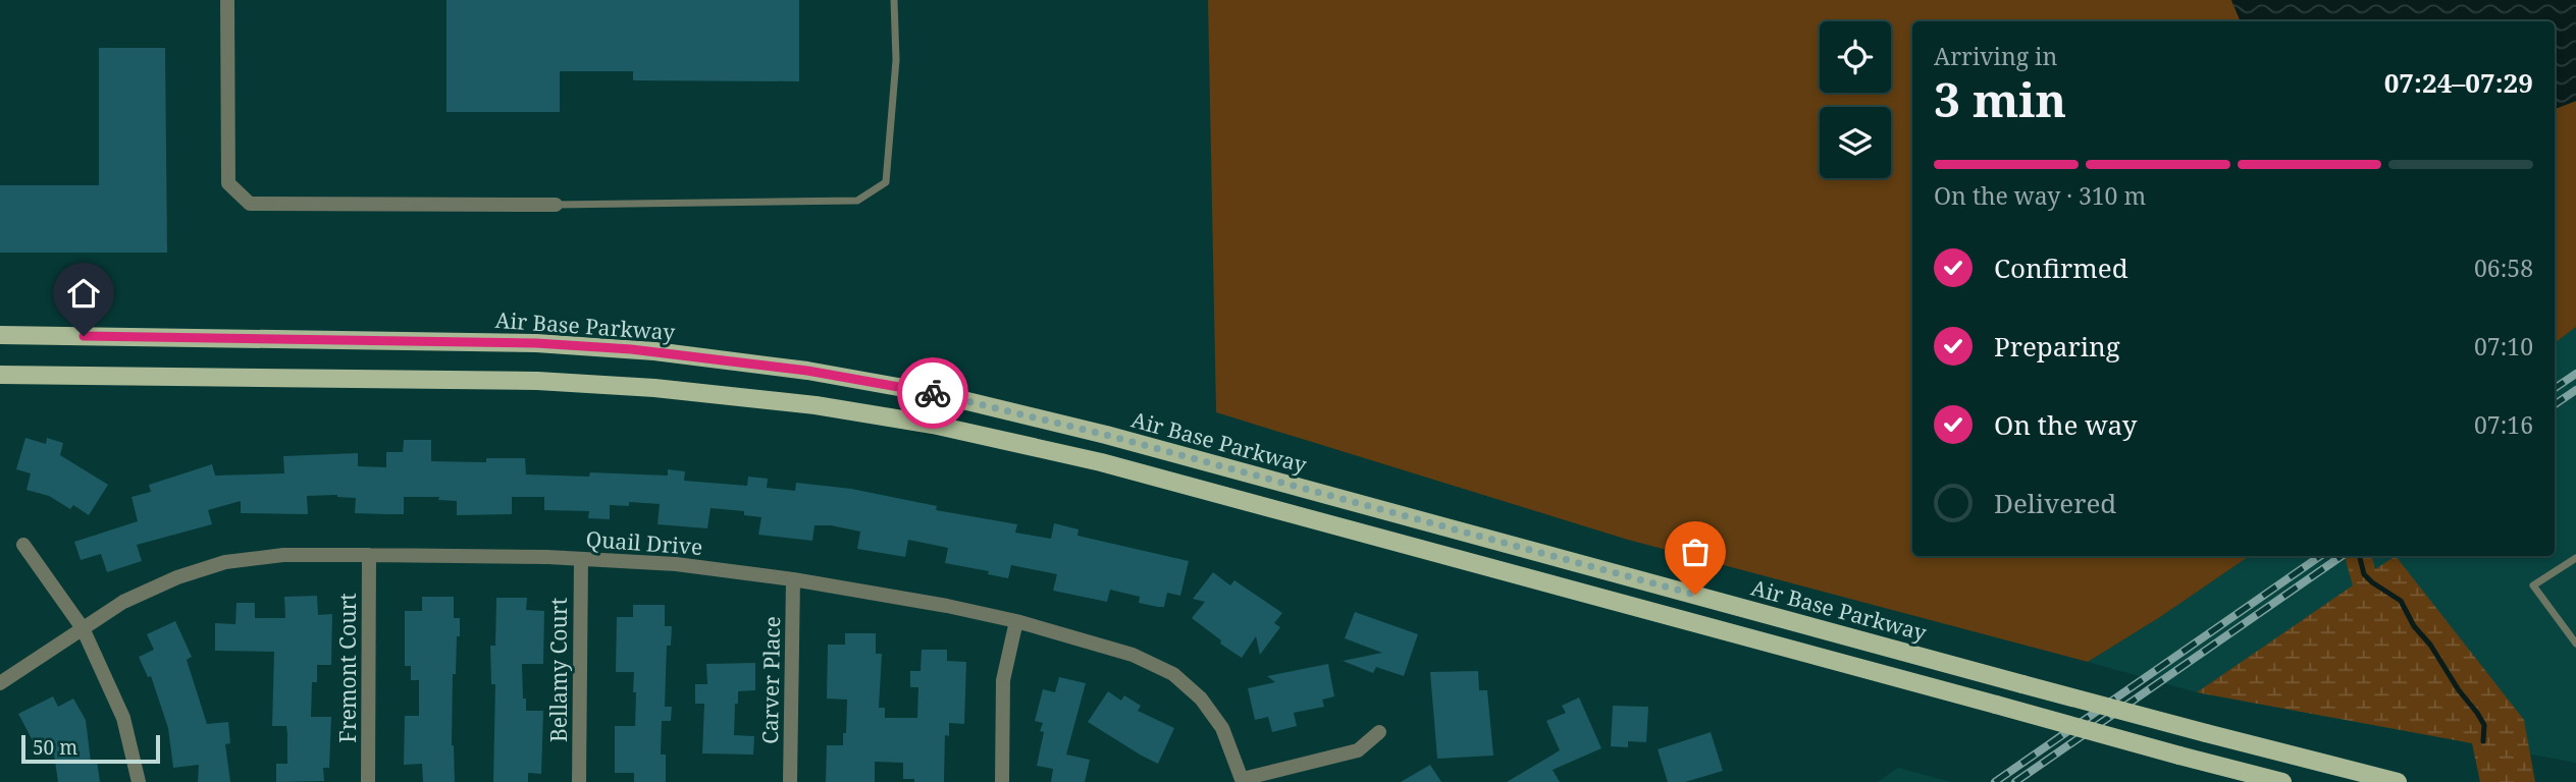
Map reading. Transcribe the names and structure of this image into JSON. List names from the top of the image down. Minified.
{"streets":{"main road":["Air Base Parkway"],"street":["Quail Drive","Fremont Court","Bellamy Court","Carver Place"]},"crossings":[["Quail Drive","Fremont Court"],["Quail Drive","Bellamy Court"],["Quail Drive","Carver Place"]],"scale_bar":"50 m","page":{"heading":["3 min","Arriving in","07:24–07:29"],"bar":"On the way · 310 m","list":[["Confirmed","06:58"],["Preparing","07:10"],["On the way","07:16"],"Delivered"],"scale":"50 m"}}
